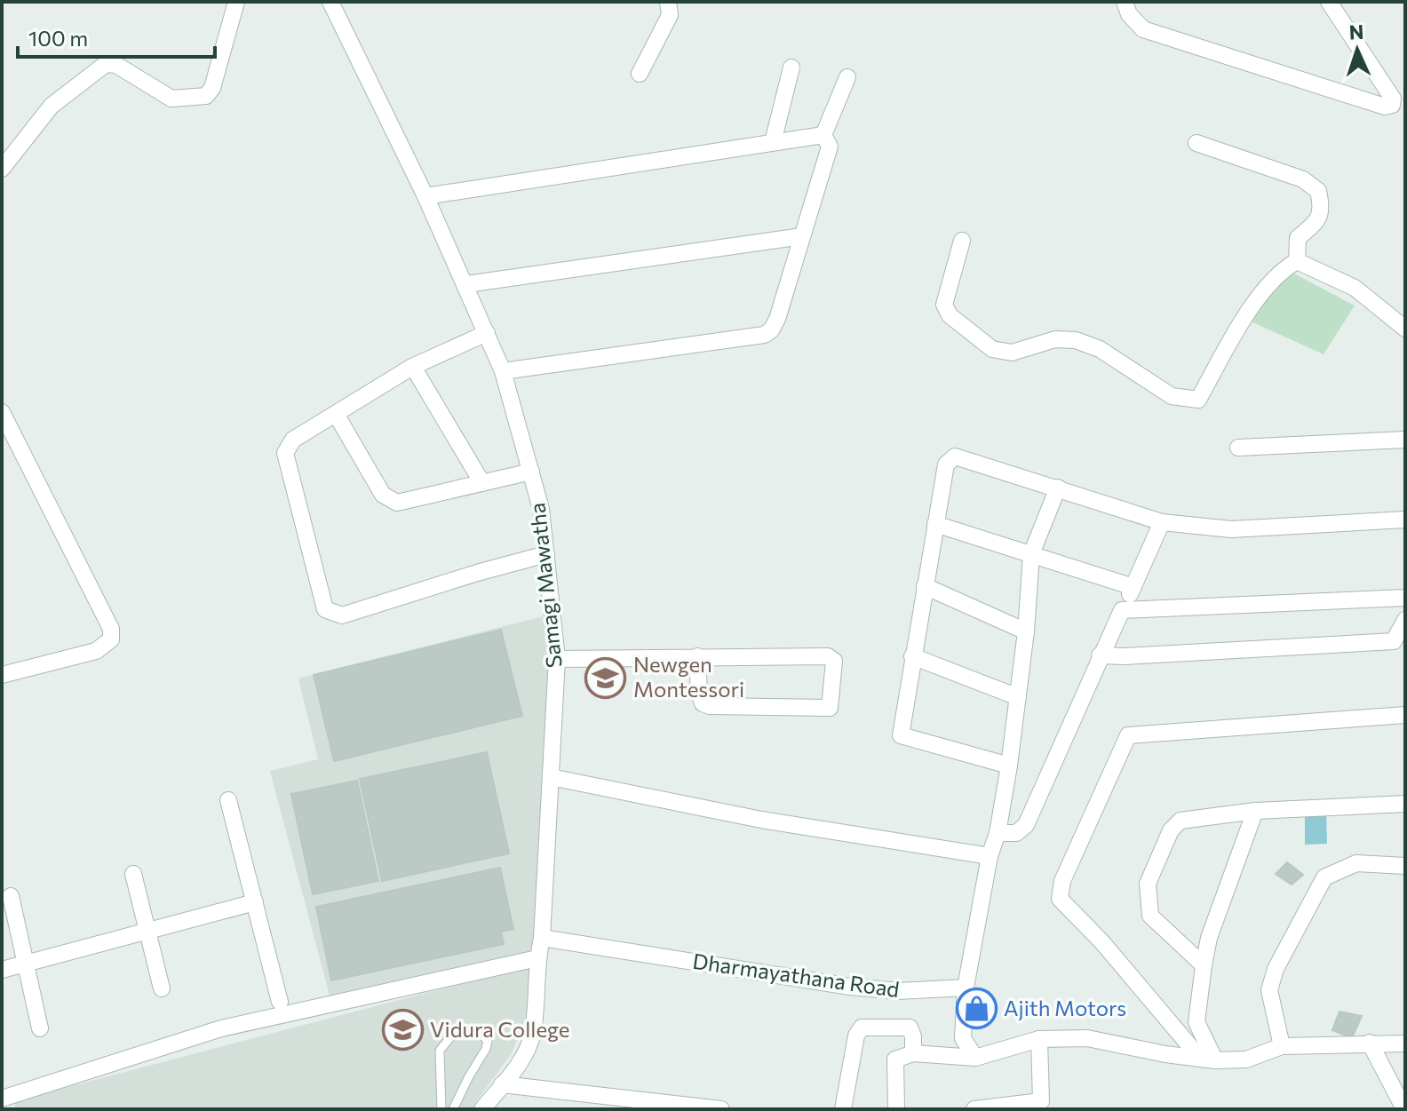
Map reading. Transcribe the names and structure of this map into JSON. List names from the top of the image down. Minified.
{"streets":{"street":["Samagi Mawatha","Dharmayathana Road"]},"crossings":[["Samagi Mawatha","Dharmayathana Road"]],"places":{"school or university":["Newgen Montessori","Vidura College"],"shop":["Ajith Motors"]},"scale_bar":"100 m","north":"top"}
